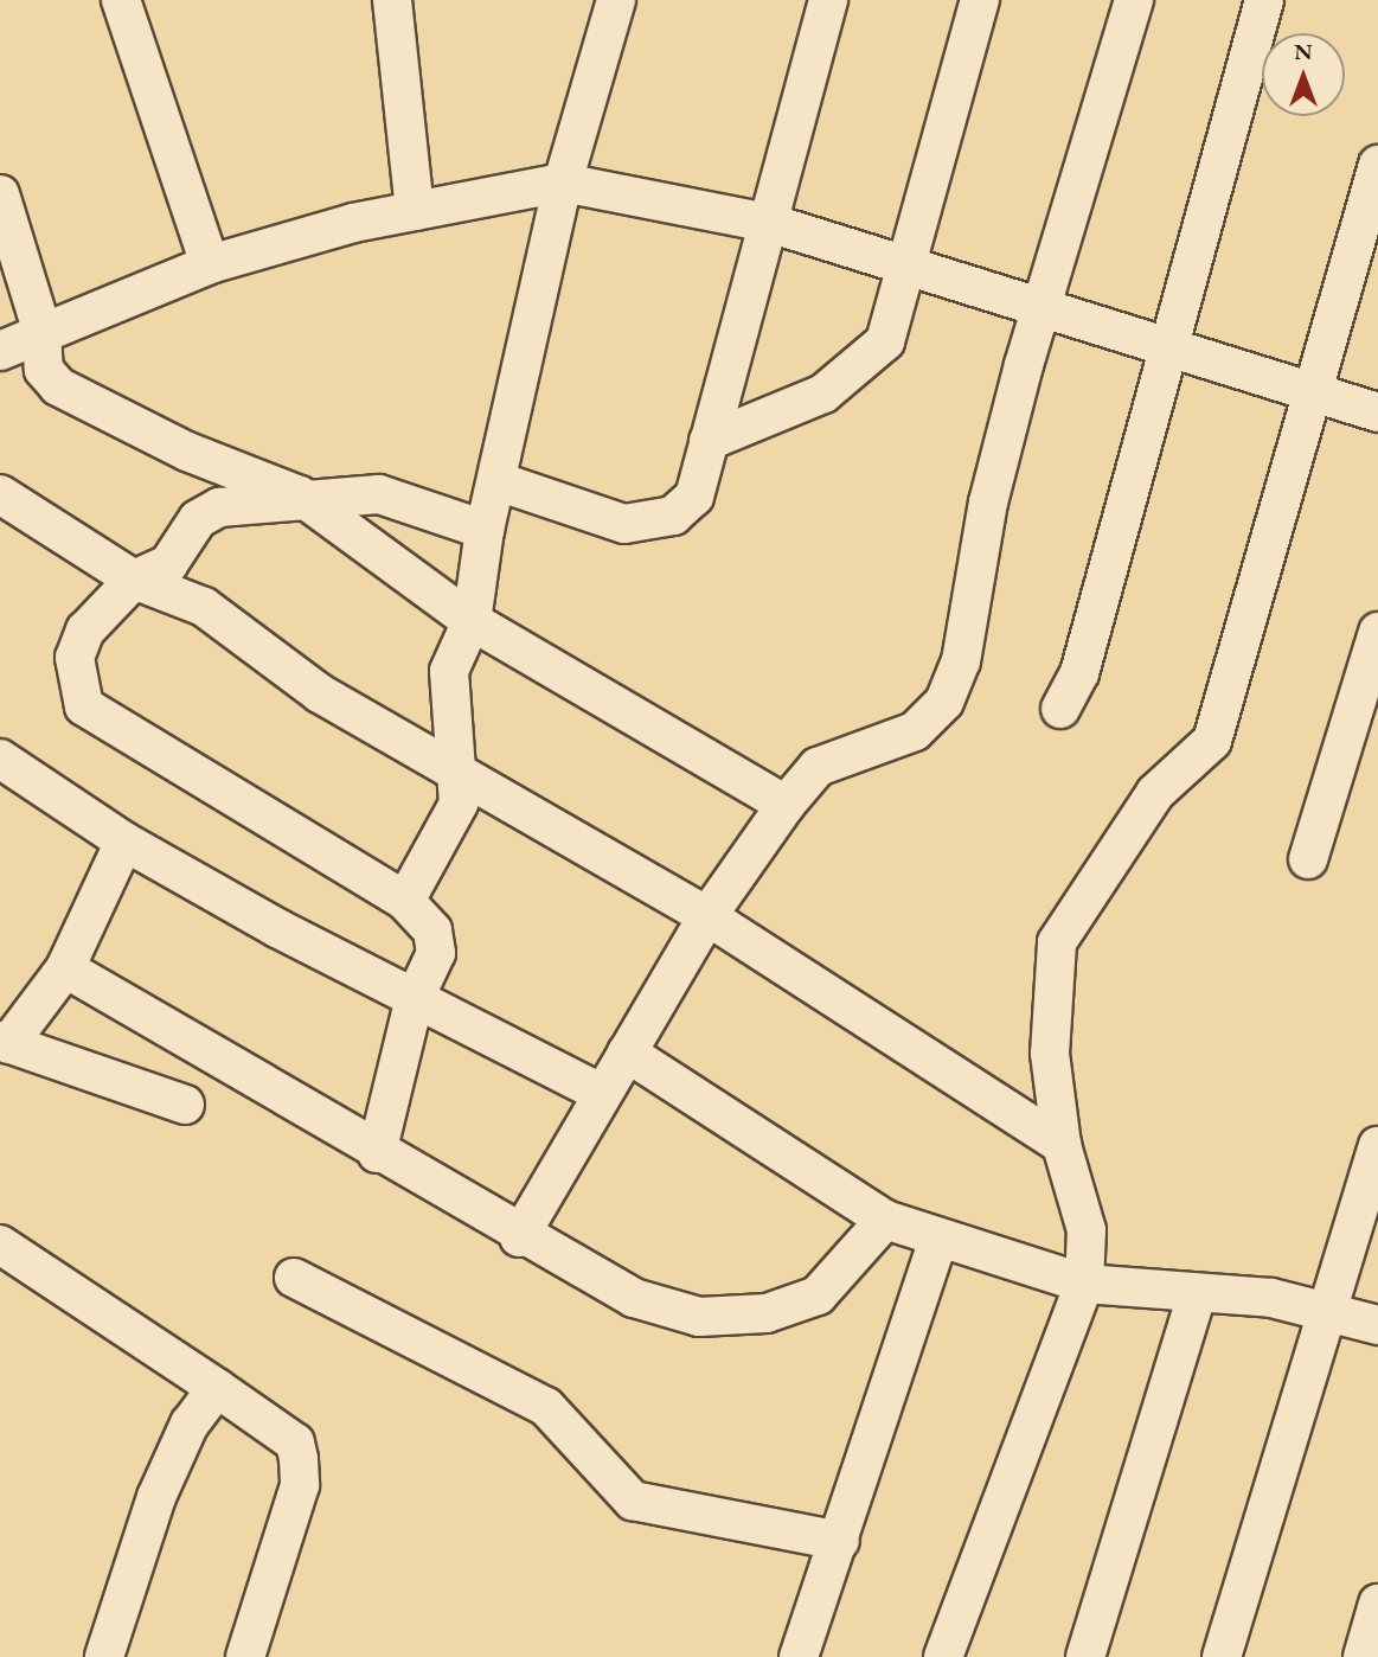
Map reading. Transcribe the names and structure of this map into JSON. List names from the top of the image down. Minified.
{"north":"top"}
